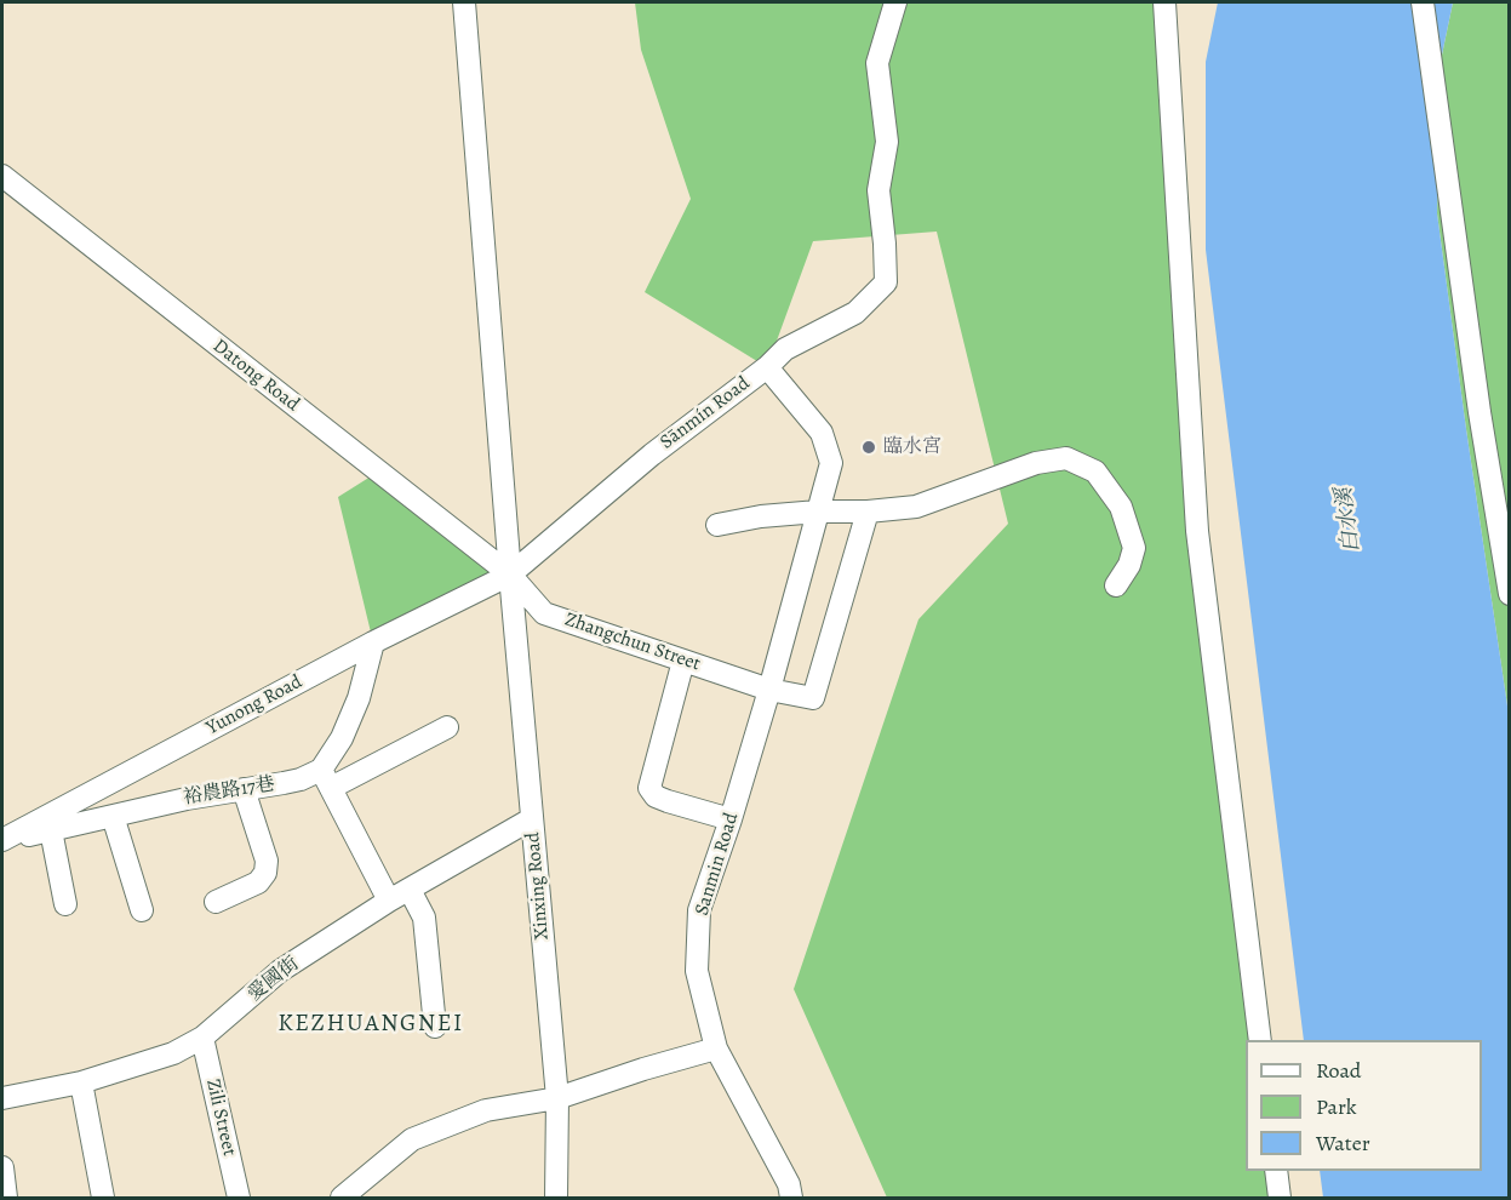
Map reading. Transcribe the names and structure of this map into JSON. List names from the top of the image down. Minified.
{"streets":{"street":["Datong Road","Sānmín Road","Zhangchun Street","Yunong Road","裕農路17巷","Sanmin Road","Xinxing Road","愛國街","Zili Street"]},"crossings":[["Datong Road","Sānmín Road"],["Datong Road","Zhangchun Street"],["Datong Road","Yunong Road"],["Datong Road","Xinxing Road"],["Sānmín Road","Zhangchun Street"],["Sānmín Road","Yunong Road"],["Sānmín Road","Sanmin Road"],["Sānmín Road","Xinxing Road"],["Zhangchun Street","Yunong Road"],["Zhangchun Street","Sanmin Road"],["Zhangchun Street","Xinxing Road"],["Yunong Road","裕農路17巷"],["Yunong Road","Xinxing Road"],["Xinxing Road","愛國街"],["愛國街","Zili Street"]],"districts":["KEZHUANGNEI"],"water":["白水溪"],"places":["臨水宮"],"legend":["Road","Park","Water"]}
